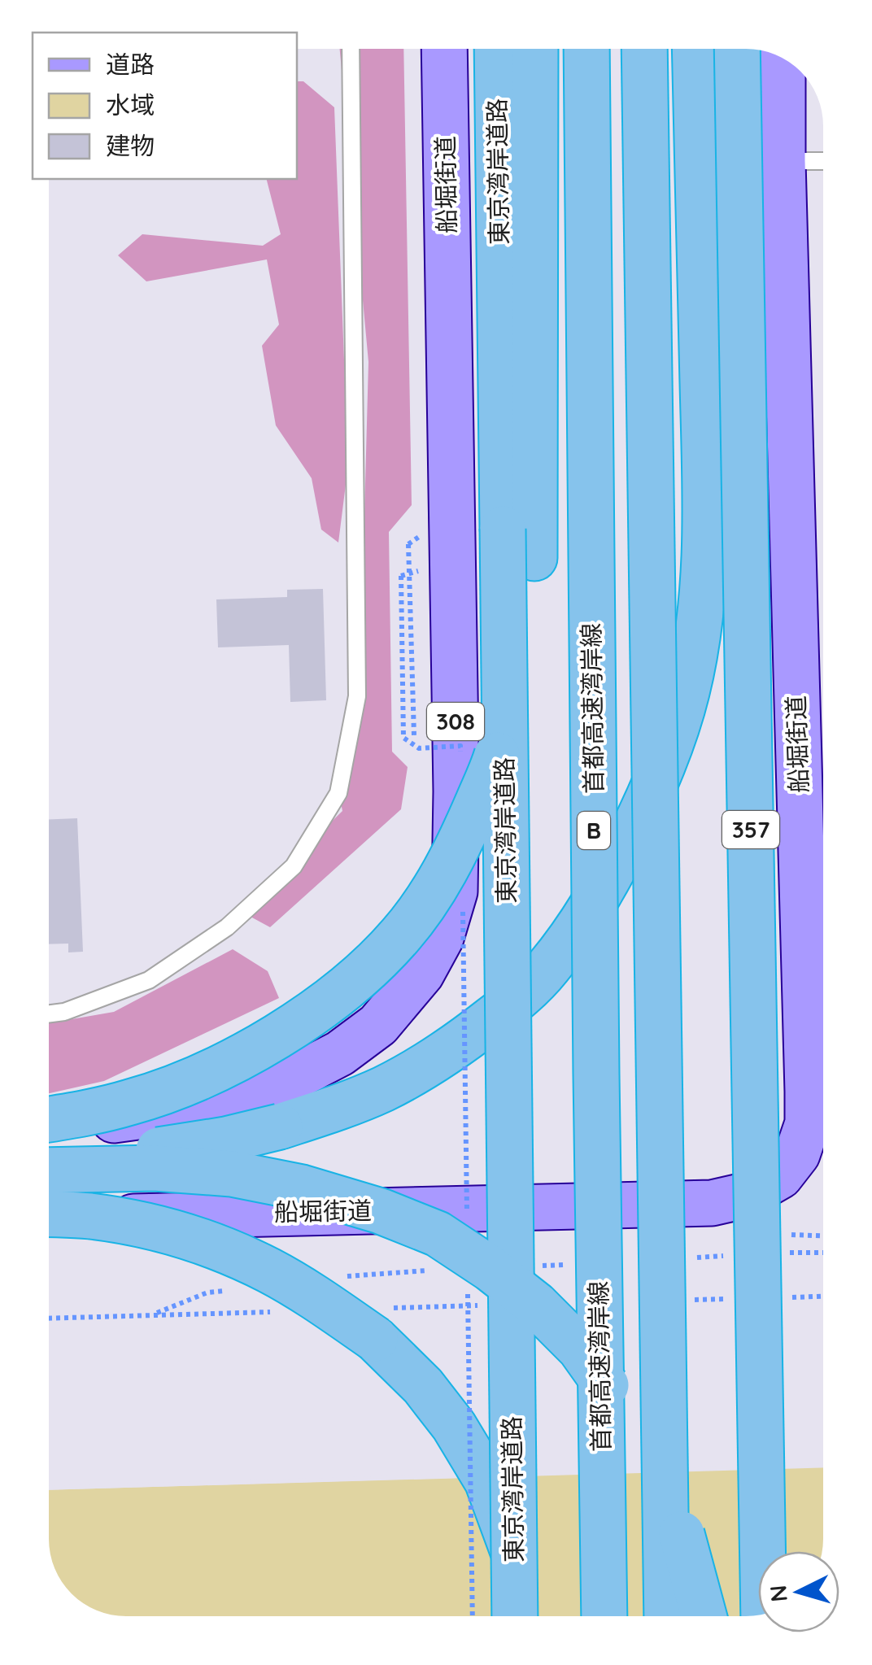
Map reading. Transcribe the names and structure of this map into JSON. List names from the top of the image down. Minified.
{"streets":{"highway":["東京湾岸道路","首都高速湾岸線","357","B"],"main road":["船堀街道","308"]},"legend":["道路","水域","建物"],"north":"left"}
